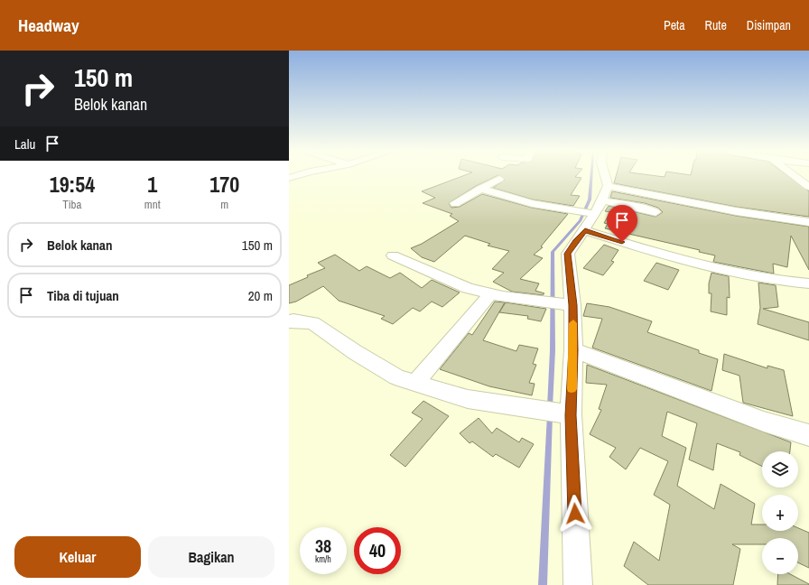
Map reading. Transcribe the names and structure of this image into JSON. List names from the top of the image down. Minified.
{"page":{"header":"Headway","nav":["Peta","Rute","Disimpan"],"turn":["150 m","Belok kanan"],"then":"Lalu","eta":["19:54","Tiba","1","mnt","170","m"],"list":[{"name":"Belok kanan","value":"150 m"},{"name":"Tiba di tujuan","value":"20 m"}],"map_buttons":["+","−"],"speed":"38 km/h","limit":"40","buttons":["Keluar","Bagikan"]}}
